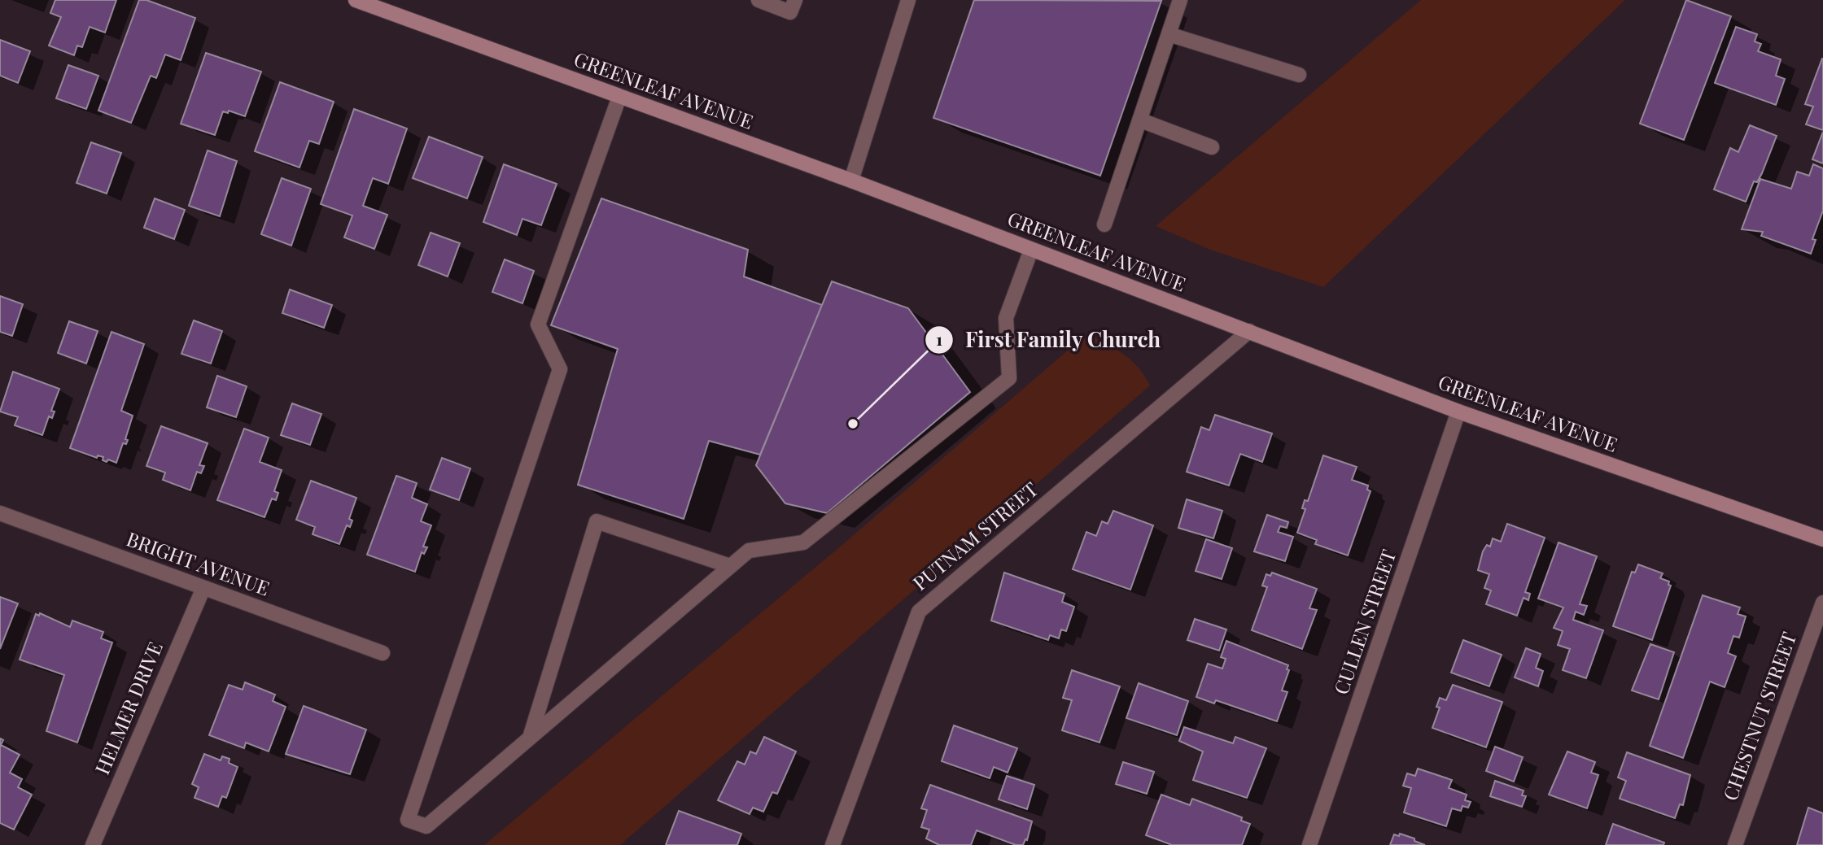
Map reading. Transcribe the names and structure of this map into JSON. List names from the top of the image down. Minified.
{"streets":{"street":["GREENLEAF AVENUE","PUTNAM STREET","BRIGHT AVENUE","CULLEN STREET","HELMER DRIVE","CHESTNUT STREET"]},"crossings":[["GREENLEAF AVENUE","PUTNAM STREET"],["GREENLEAF AVENUE","CULLEN STREET"],["BRIGHT AVENUE","HELMER DRIVE"]],"places":["First Family Church"]}
